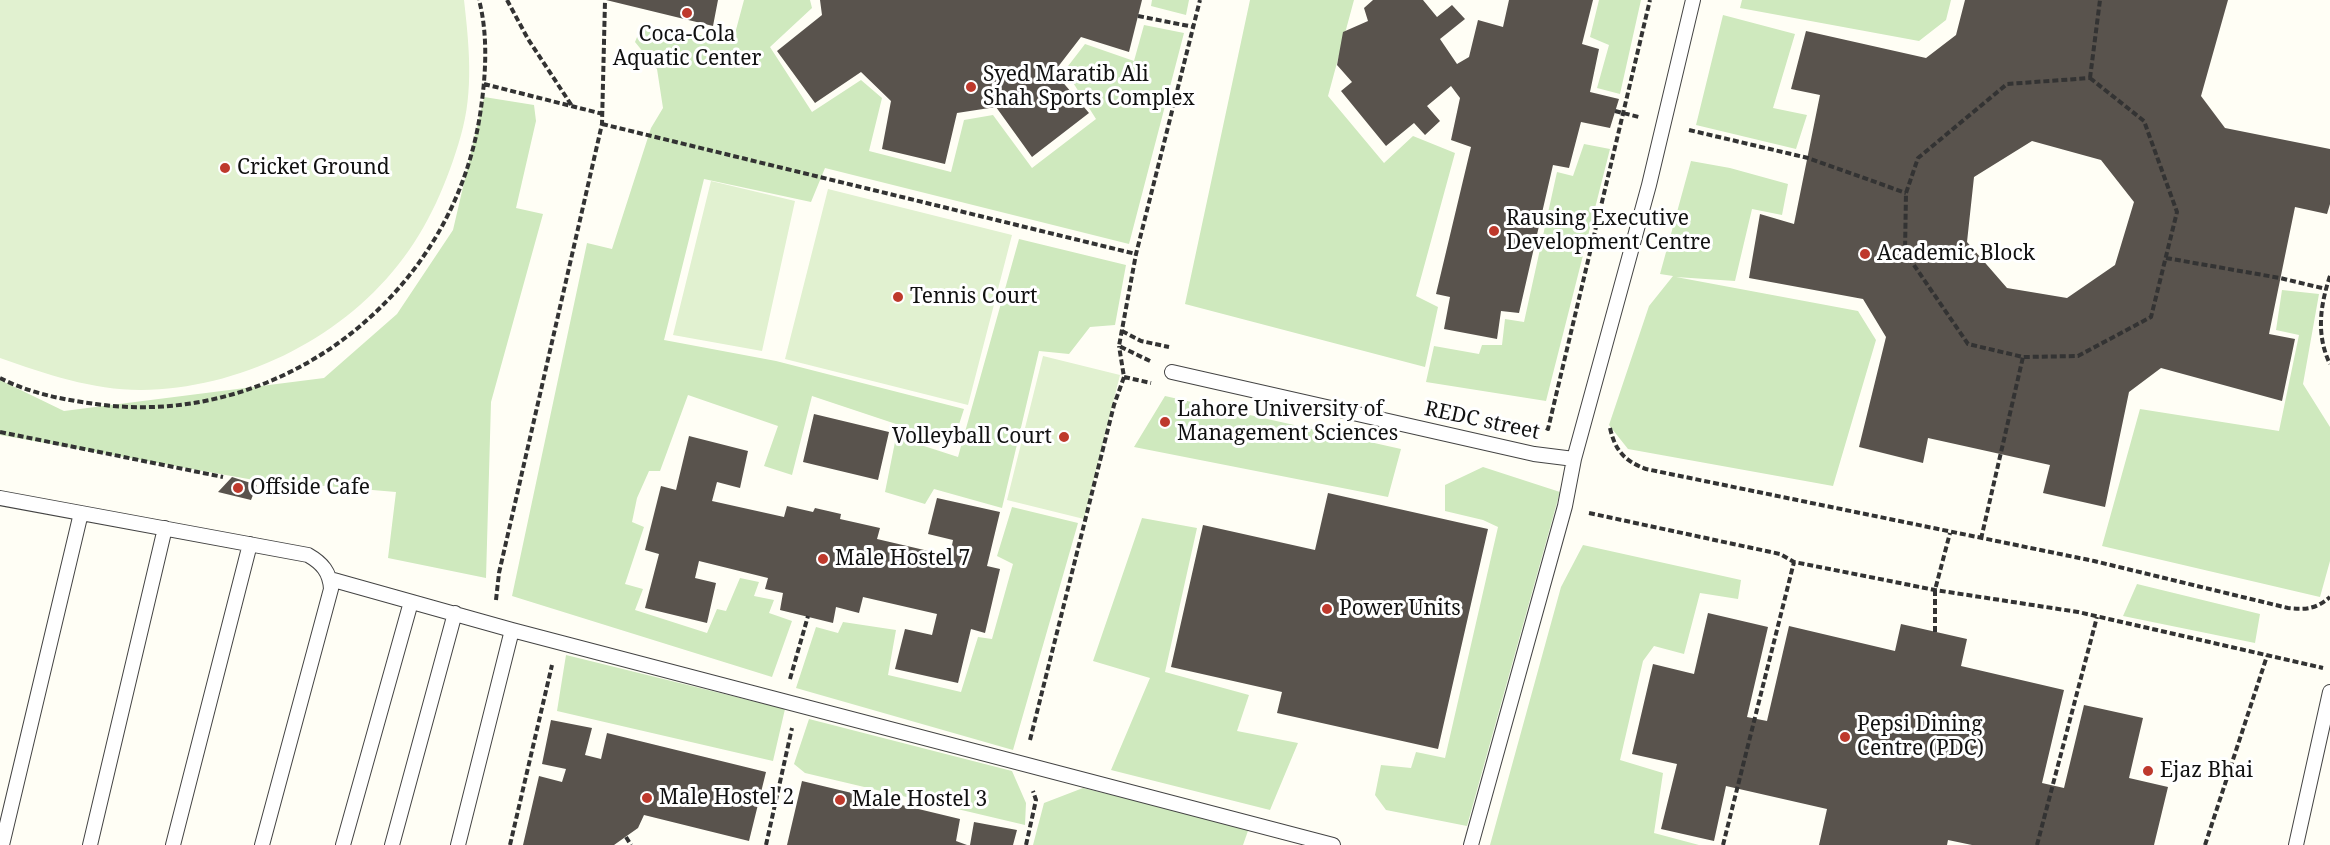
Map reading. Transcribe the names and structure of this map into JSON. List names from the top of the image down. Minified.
{"streets":{"lane":["REDC street"]},"places":["Coca-Cola Aquatic Center","Syed Maratib Ali Shah Sports Complex","Cricket Ground","Rausing Executive Development Centre","Academic Block","Tennis Court","Lahore University of Management Sciences","Volleyball Court","Offside Cafe","Male Hostel 7","Power Units","Pepsi Dining Centre (PDC)","Ejaz Bhai","Male Hostel 2","Male Hostel 3"]}
